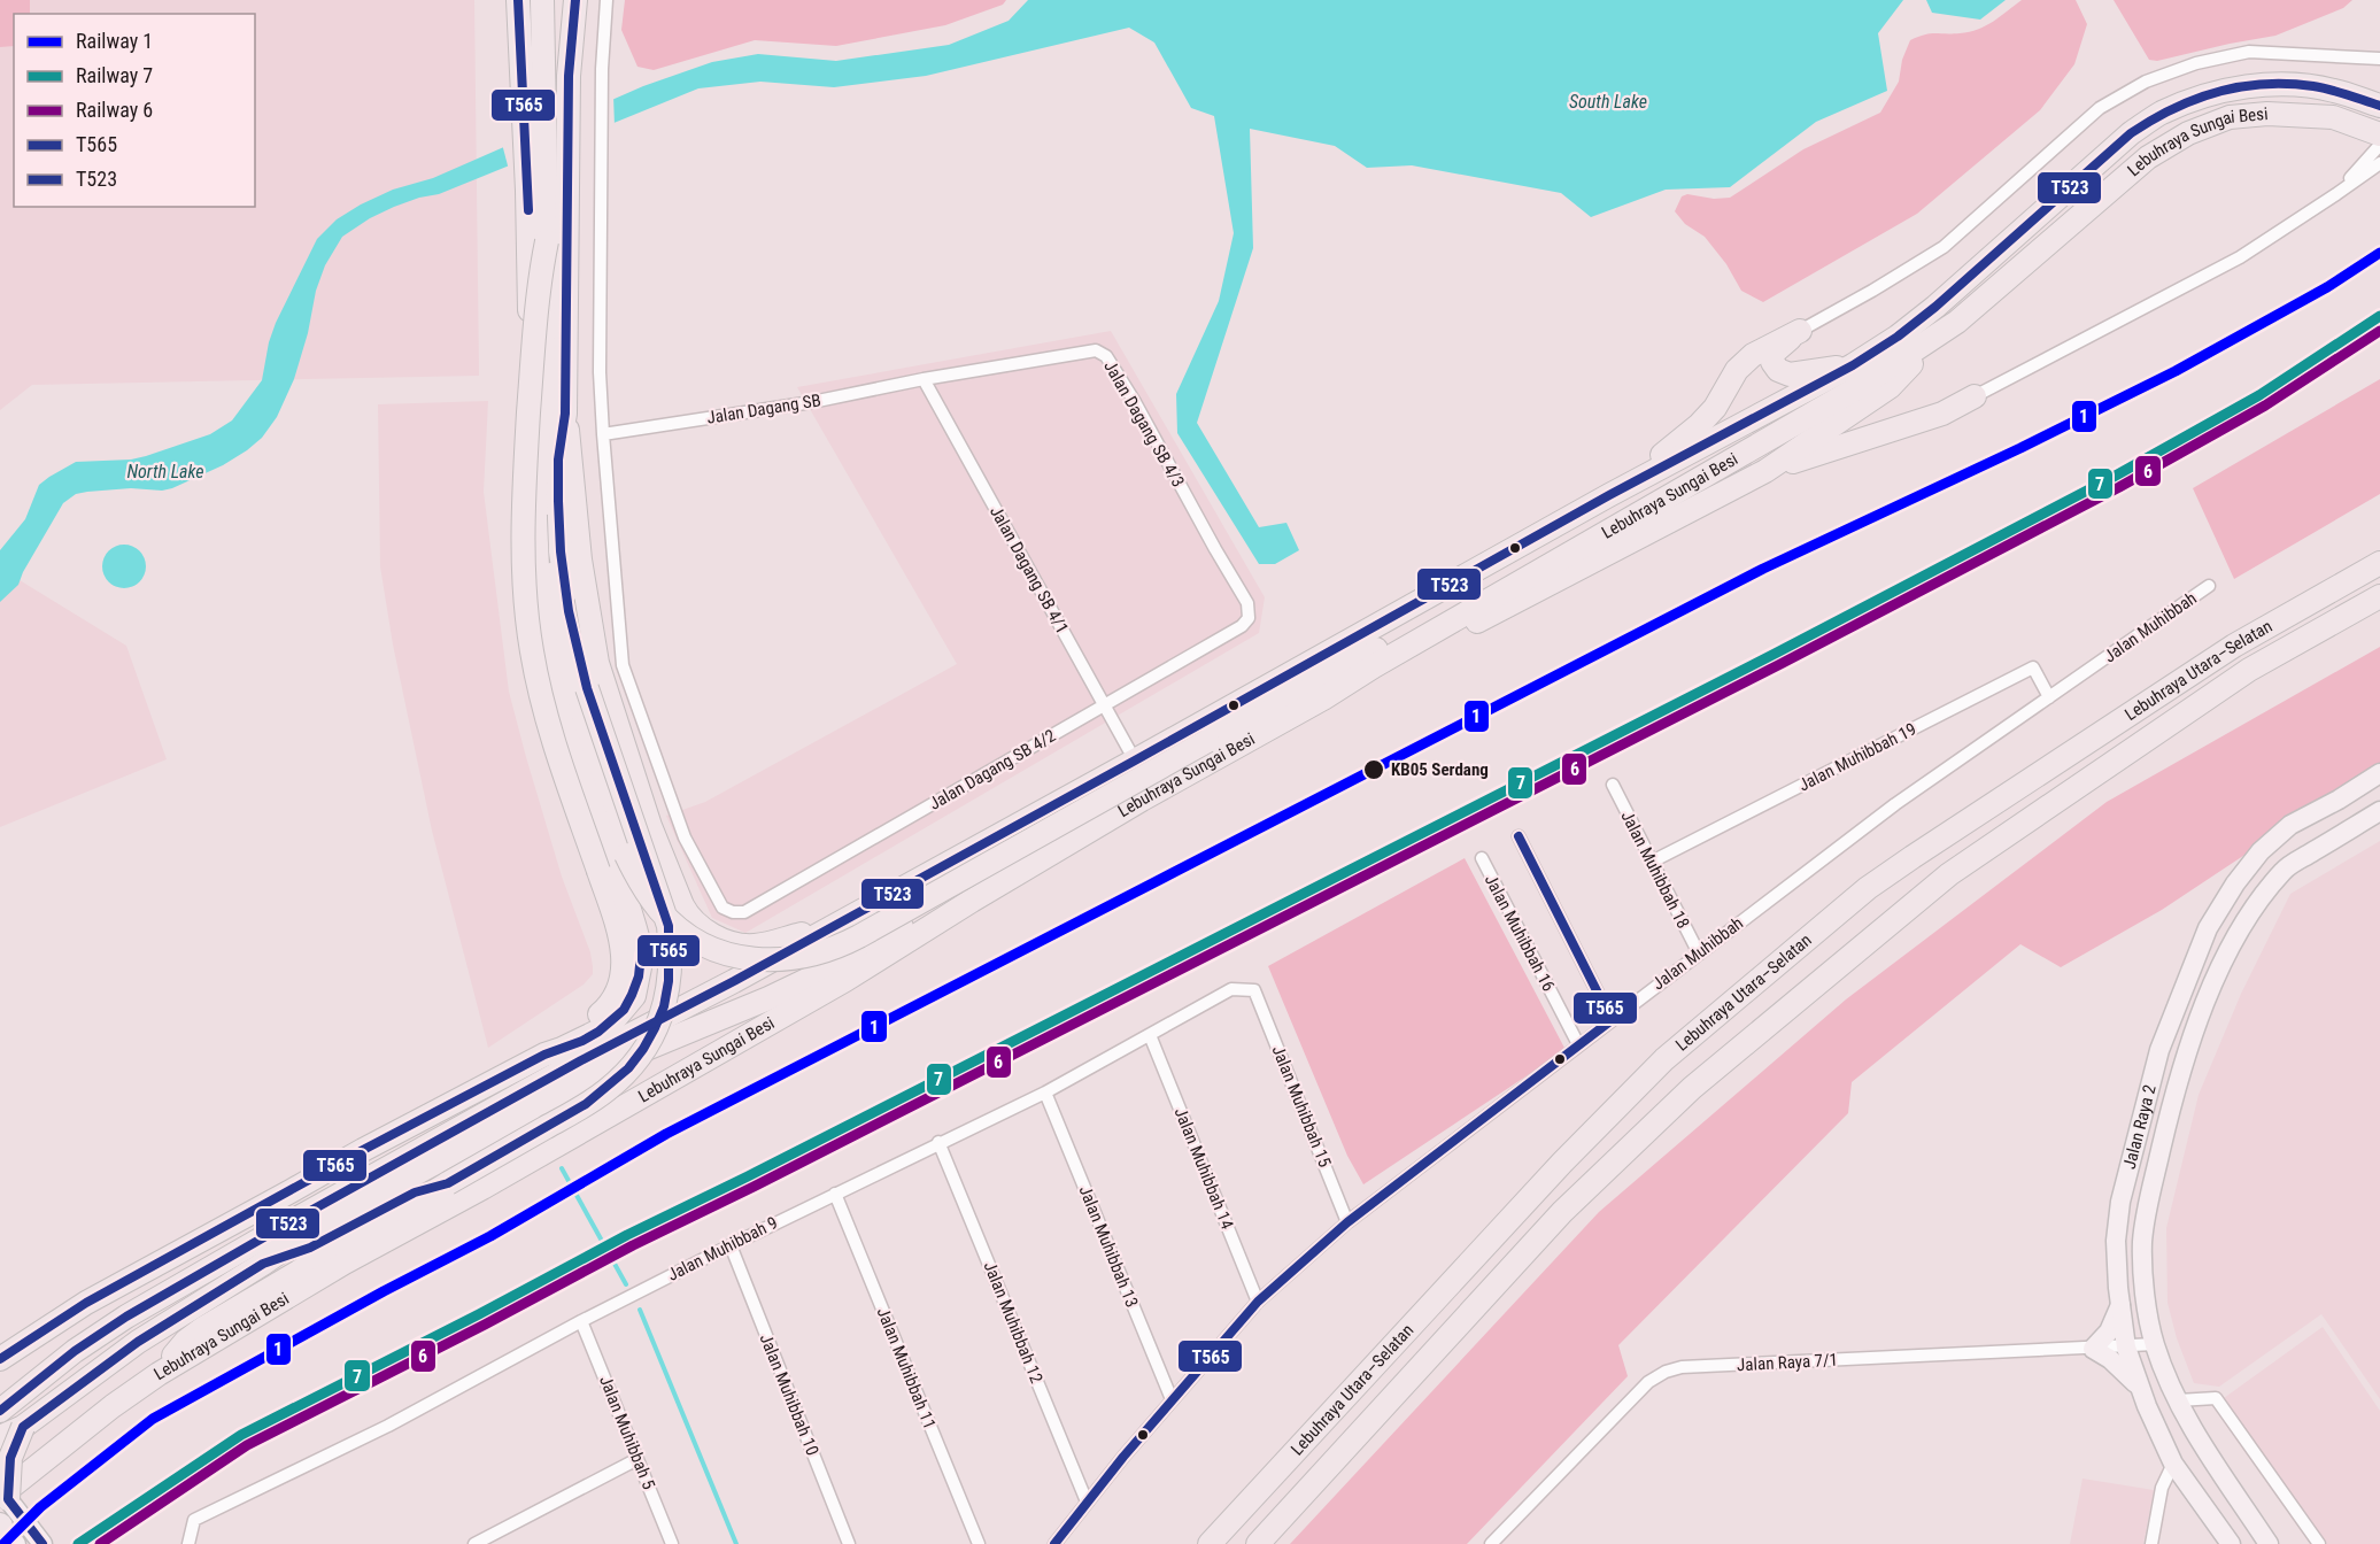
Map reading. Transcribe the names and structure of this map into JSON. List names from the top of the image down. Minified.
{"streets":{"highway":["Lebuhraya Sungai Besi","Lebuhraya Utara–Selatan"],"main road":["Jalan Raya 2"],"street":["Jalan Dagang SB","Jalan Dagang SB 4/3","Jalan Dagang SB 4/1","Jalan Muhibbah","Jalan Muhibbah 19","Jalan Dagang SB 4/2","Jalan Muhibbah 18","Jalan Muhibbah 16","Jalan Muhibbah 15","Jalan Muhibbah 14","Jalan Muhibbah 13","Jalan Muhibbah 9","Jalan Muhibbah 12","Jalan Raya 7/1","Jalan Muhibbah 11","Jalan Muhibbah 10","Jalan Muhibbah 5"]},"crossings":[["Lebuhraya Sungai Besi","Jalan Dagang SB 4/1"],["Jalan Dagang SB","Jalan Dagang SB 4/3"],["Jalan Dagang SB","Jalan Dagang SB 4/1"],["Jalan Dagang SB","Jalan Dagang SB 4/2"],["Jalan Dagang SB 4/3","Jalan Dagang SB 4/1"],["Jalan Dagang SB 4/3","Jalan Dagang SB 4/2"],["Jalan Dagang SB 4/1","Jalan Dagang SB 4/2"],["Jalan Muhibbah","Jalan Muhibbah 19"],["Jalan Muhibbah","Jalan Muhibbah 18"],["Jalan Muhibbah","Jalan Muhibbah 16"],["Jalan Muhibbah","Jalan Muhibbah 15"],["Jalan Muhibbah","Jalan Muhibbah 14"],["Jalan Muhibbah","Jalan Muhibbah 13"],["Jalan Muhibbah","Jalan Muhibbah 12"],["Jalan Muhibbah 19","Jalan Muhibbah 18"],["Jalan Muhibbah 15","Jalan Muhibbah 9"],["Jalan Raya 2","Jalan Raya 7/1"],["Jalan Muhibbah 14","Jalan Muhibbah 9"],["Jalan Muhibbah 13","Jalan Muhibbah 9"],["Jalan Muhibbah 9","Jalan Muhibbah 12"],["Jalan Muhibbah 9","Jalan Muhibbah 11"],["Jalan Muhibbah 9","Jalan Muhibbah 10"],["Jalan Muhibbah 9","Jalan Muhibbah 5"]],"water":["South Lake","North Lake"],"places":["KB05 Serdang"],"lines":["transit line T565","transit line T523","rail line 1","rail line 7","rail line 6"],"legend":["Railway 1","Railway 7","Railway 6","T565","T523"]}
